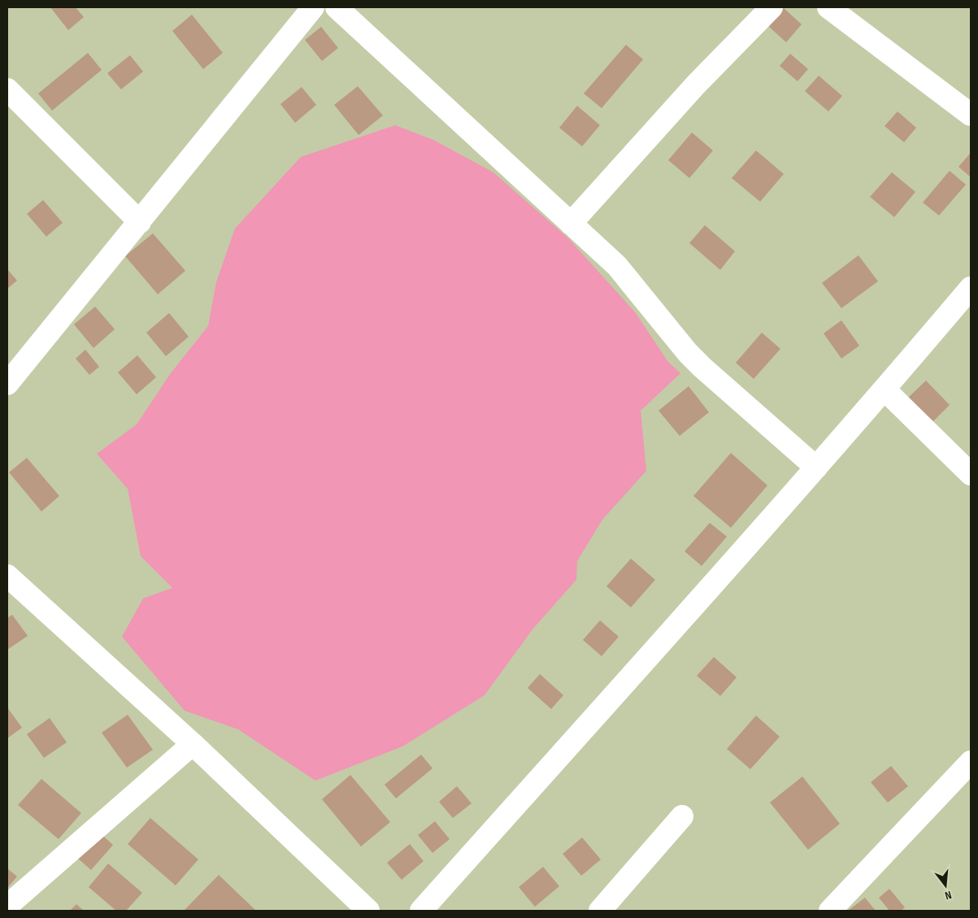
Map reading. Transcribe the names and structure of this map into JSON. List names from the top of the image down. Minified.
{"north":"bottom"}
